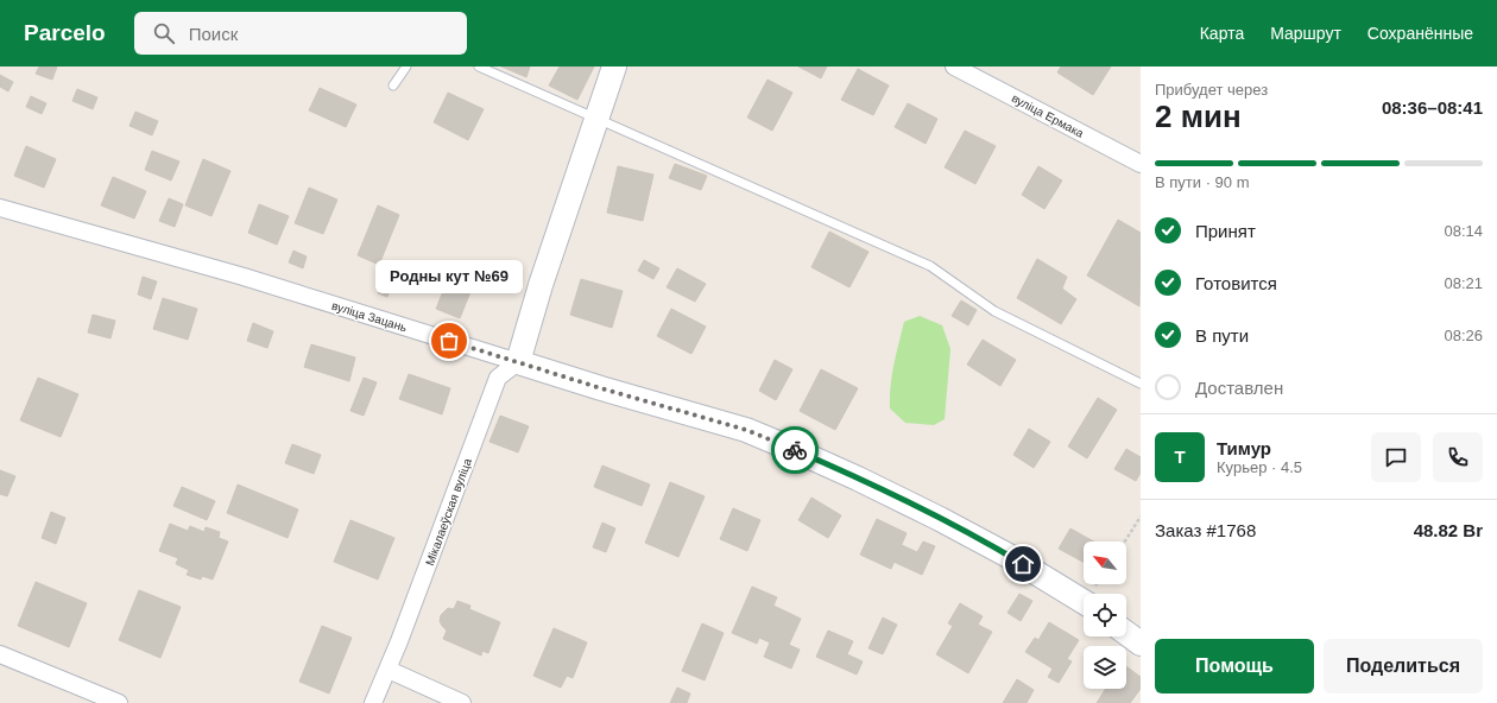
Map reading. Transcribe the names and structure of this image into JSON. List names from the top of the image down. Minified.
{"streets":{"street":["вуліца Ермака","вуліца Зацань","Мікалаеўская вуліца"]},"crossings":[["вуліца Зацань","Мікалаеўская вуліца"]],"places":["Родны кут №69"],"north":"top left","page":{"header":"Parcelo","search":"Поиск","nav":["Карта","Маршрут","Сохранённые"],"heading":["2 мин","Прибудет через","08:36–08:41"],"panel":["Тимур","Курьер · 4.5","Заказ #1768","48.82 Br"],"bar":"В пути · 90 m","list":[["Принят","08:14"],["Готовится","08:21"],["В пути","08:26"],"Доставлен"],"bubble":"Родны кут №69","round":"Т","buttons":["Помощь","Поделиться"]}}
